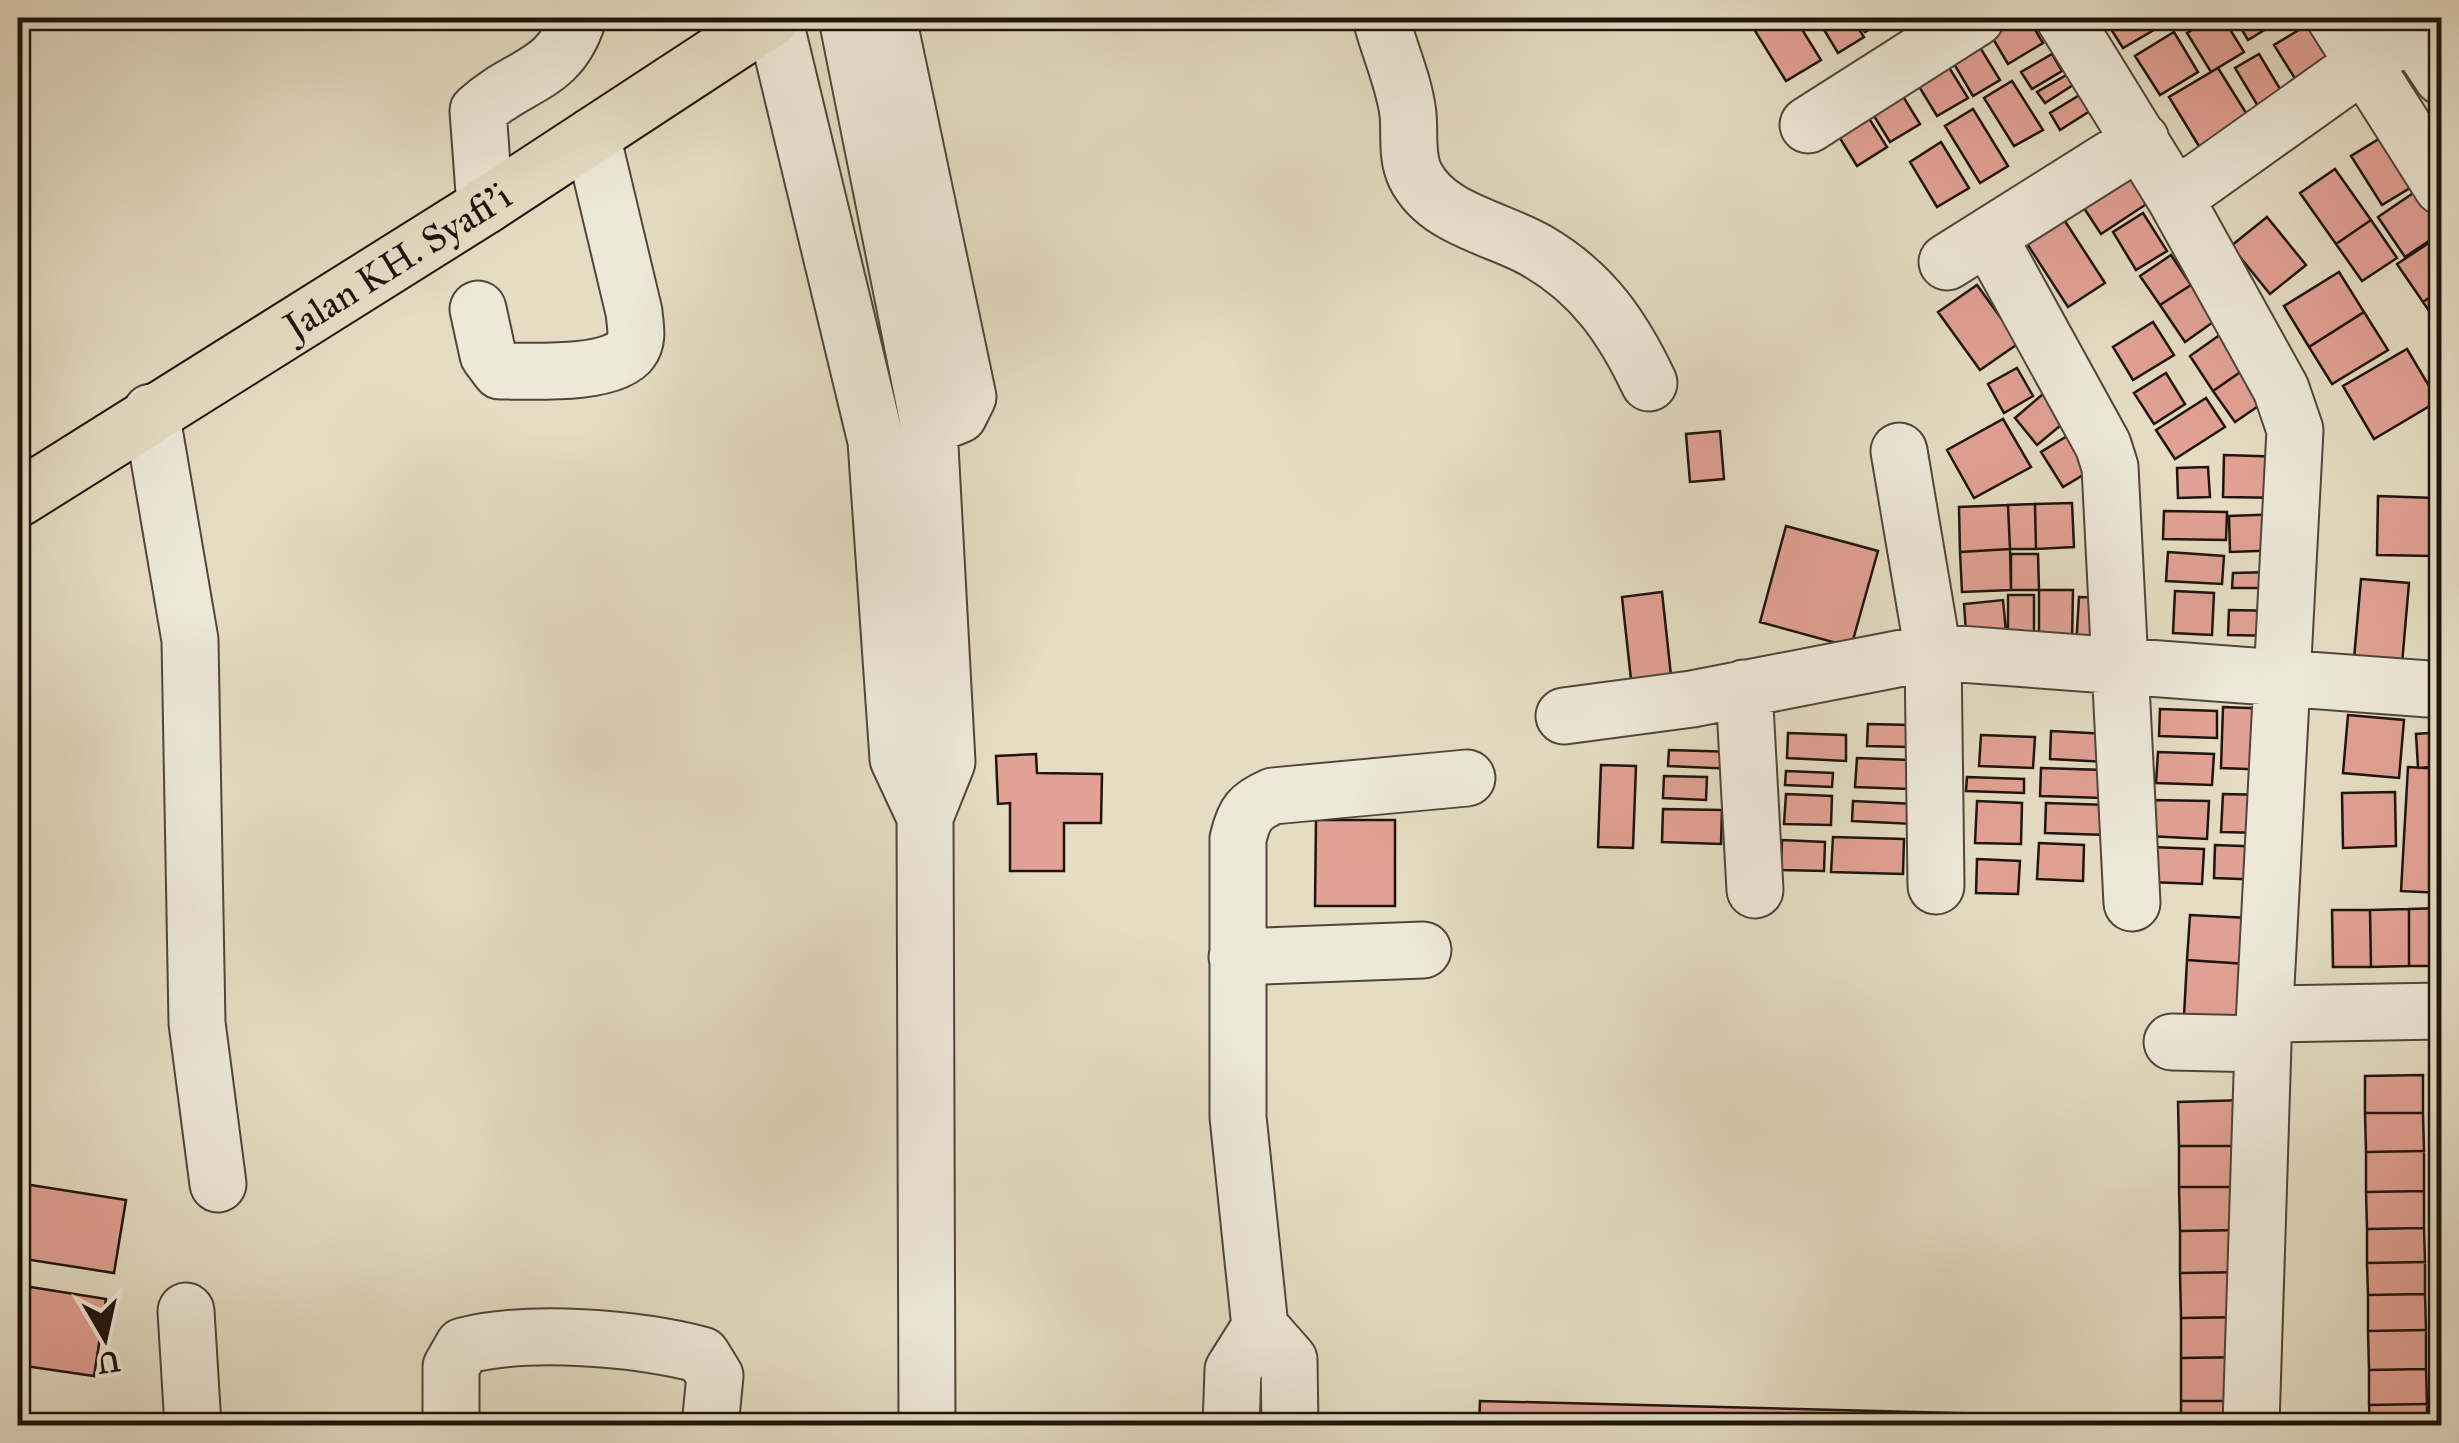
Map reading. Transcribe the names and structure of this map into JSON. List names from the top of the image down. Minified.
{"streets":{"main road":["Jalan KH. Syafi'i"]},"north":"bottom"}
